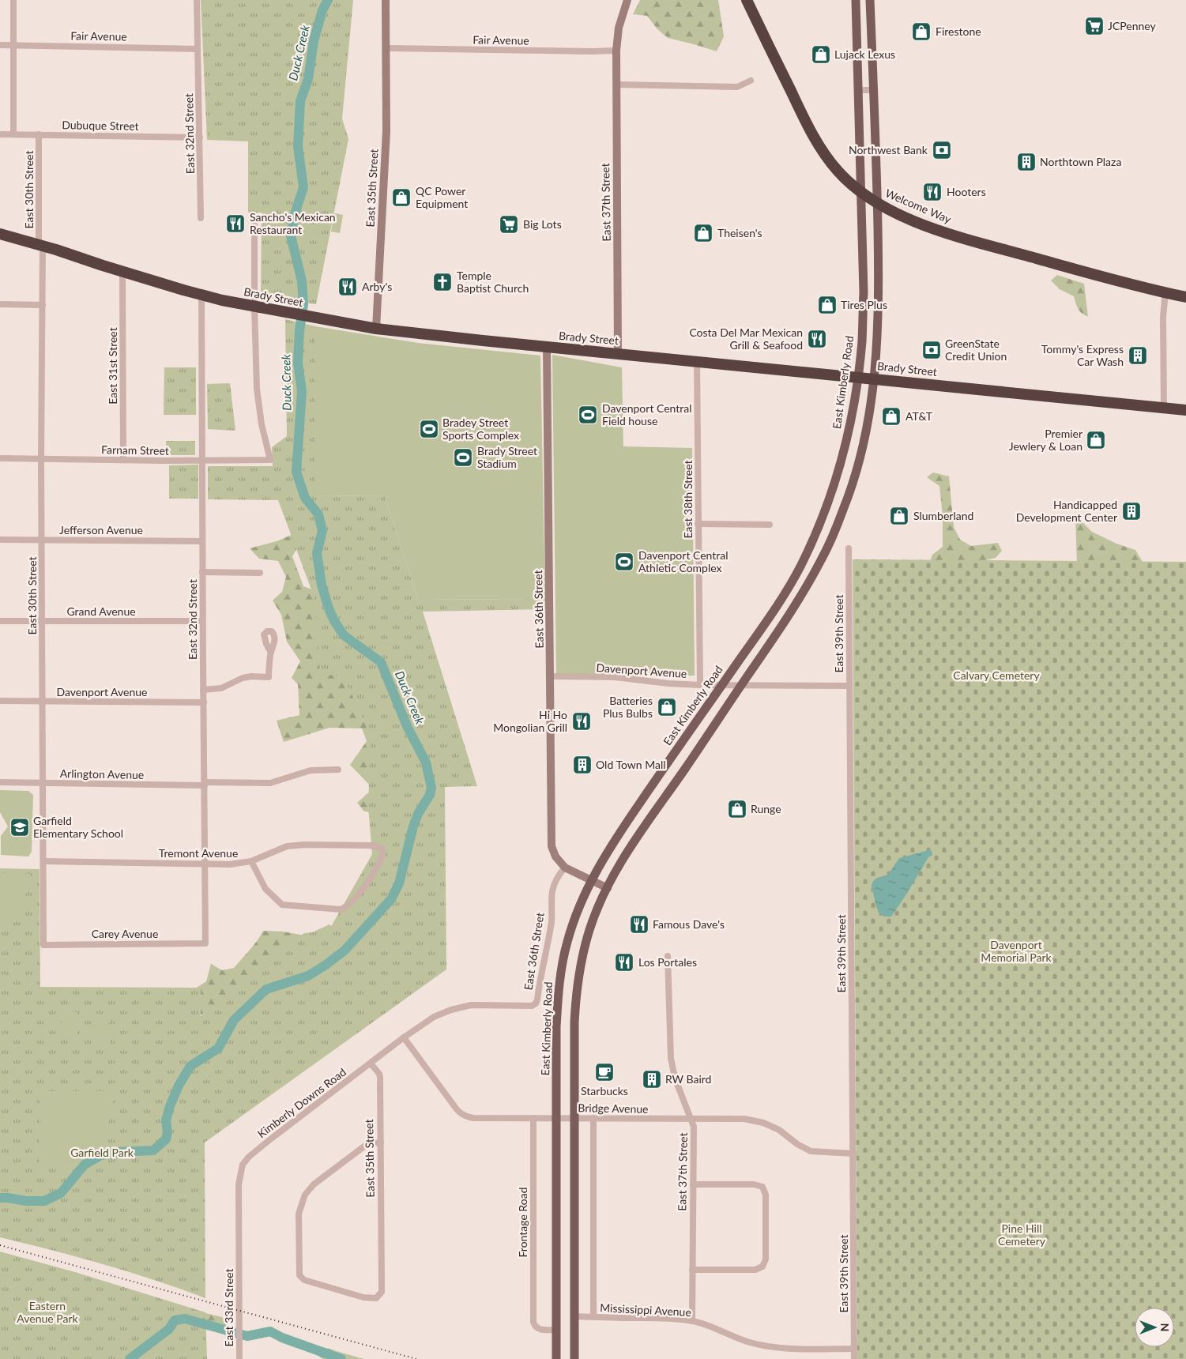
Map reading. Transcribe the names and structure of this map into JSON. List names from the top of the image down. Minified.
{"streets":{"highway":["Welcome Way","Brady Street"],"main road":["East Kimberly Road"],"street":["Fair Avenue","Dubuque Street","East 32nd Street","East 35th Street","East 30th Street","East 37th Street","East 31st Street","Farnam Street","East 38th Street","Jefferson Avenue","East 36th Street","Grand Avenue","East 39th Street","Davenport Avenue","Arlington Avenue","Tremont Avenue","Carey Avenue","Kimberly Downs Road","Bridge Avenue","Frontage Road","East 33rd Street","Mississippi Avenue"]},"crossings":[["Fair Avenue","East 32nd Street"],["Fair Avenue","East 35th Street"],["Fair Avenue","East 37th Street"],["Dubuque Street","East 32nd Street"],["Dubuque Street","East 30th Street"],["East 32nd Street","Brady Street"],["East 32nd Street","Farnam Street"],["East 32nd Street","Jefferson Avenue"],["East 32nd Street","Grand Avenue"],["East 32nd Street","Davenport Avenue"],["East 32nd Street","Arlington Avenue"],["East 32nd Street","Tremont Avenue"],["East 32nd Street","Carey Avenue"],["East 35th Street","Brady Street"],["East 35th Street","Kimberly Downs Road"],["East 30th Street","Brady Street"],["East 30th Street","Farnam Street"],["East 30th Street","Jefferson Avenue"],["East 30th Street","Grand Avenue"],["East 30th Street","Davenport Avenue"],["East 30th Street","Arlington Avenue"],["East 30th Street","Tremont Avenue"],["East 30th Street","Carey Avenue"],["East 37th Street","Brady Street"],["East 37th Street","Bridge Avenue"],["East 37th Street","Mississippi Avenue"],["Welcome Way","East Kimberly Road"],["Brady Street","East 31st Street"],["Brady Street","East Kimberly Road"],["Brady Street","Farnam Street"],["Brady Street","East 38th Street"],["Brady Street","East 36th Street"],["East 31st Street","Farnam Street"],["East Kimberly Road","East 36th Street"],["East Kimberly Road","Davenport Avenue"],["East Kimberly Road","Bridge Avenue"],["East Kimberly Road","Frontage Road"],["East 38th Street","Davenport Avenue"],["East 36th Street","Davenport Avenue"],["East 36th Street","Kimberly Downs Road"],["East 39th Street","Davenport Avenue"],["East 39th Street","Bridge Avenue"],["East 39th Street","Mississippi Avenue"],["Kimberly Downs Road","Bridge Avenue"],["Kimberly Downs Road","East 33rd Street"],["Bridge Avenue","Frontage Road"]],"water":["Duck Creek"],"parks":["Calvary Cemetery","Davenport Memorial Park","Garfield Park","Pine Hill Cemetery","Eastern Avenue Park"],"places":{"supermarket":["JCPenney","Big Lots"],"shop":["Firestone","Lujack Lexus","QC Power Equipment","Theisen's","Tires Plus","AT&T","Premier Jewlery & Loan","Slumberland","Batteries Plus Bulbs","Runge"],"bank":["Northwest Bank","GreenState Credit Union"],"building":["Northtown Plaza","Tommy's Express Car Wash","Handicapped Development Center","Old Town Mall","RW Baird"],"restaurant":["Hooters","Sancho's Mexican Restaurant","Arby's","Costa Del Mar Mexican Grill & Seafood","Hi Ho Mongolian Grill","Famous Dave's","Los Portales"],"church":["Temple Baptist Church"],"sports":["Davenport Central Field house","Bradey Street Sports Complex","Brady Street Stadium","Davenport Central Athletic Complex"],"school or university":["Garfield Elementary School"],"cafe":["Starbucks"]},"north":"right"}
